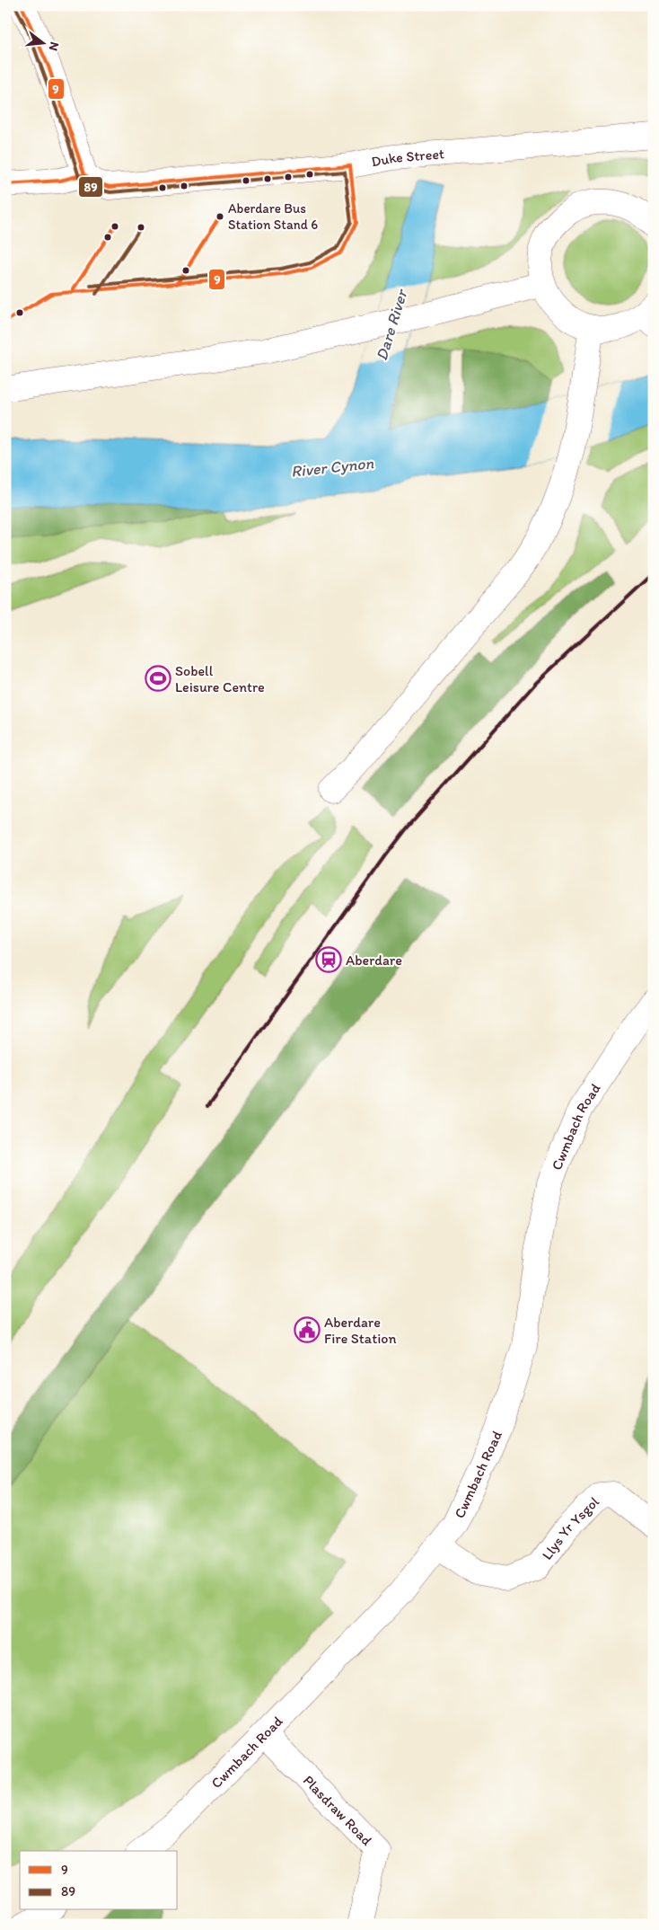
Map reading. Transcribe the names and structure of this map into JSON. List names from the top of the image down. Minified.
{"streets":{"street":["Duke Street","Cwmbach Road","Llys Yr Ysgol","Plasdraw Road"]},"crossings":[["Cwmbach Road","Llys Yr Ysgol"],["Cwmbach Road","Plasdraw Road"]],"water":["Dare River","River Cynon"],"places":{"other":["Aberdare Bus Station Stand 6"],"sports":["Sobell Leisure Centre"],"station":["Aberdare"],"public building":["Aberdare Fire Station"]},"lines":["transit line 9","transit line 89"],"legend":["9","89"],"north":"right"}
